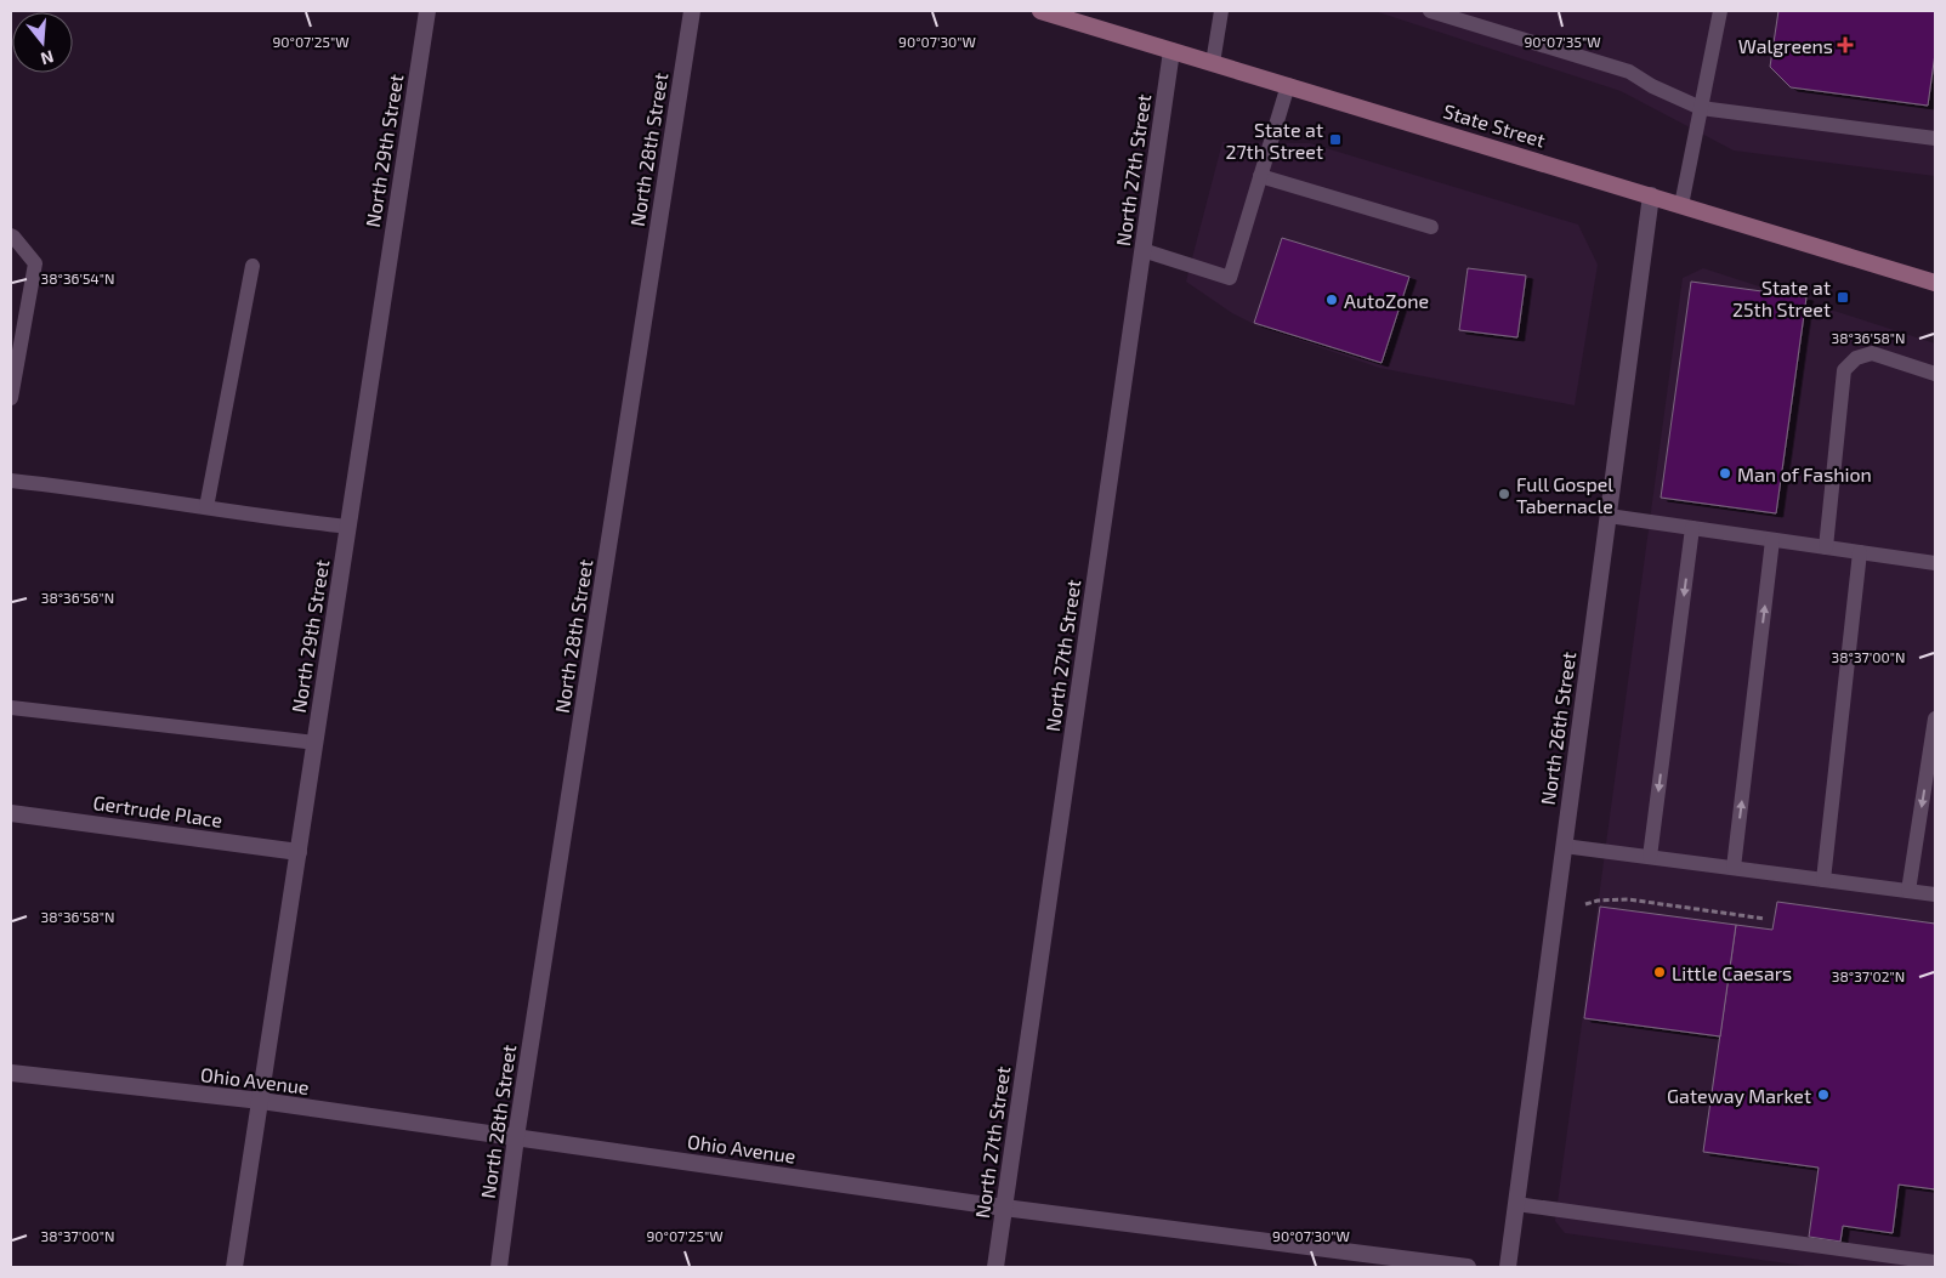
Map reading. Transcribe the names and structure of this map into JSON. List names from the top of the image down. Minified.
{"streets":{"main road":["State Street"],"street":["North 28th Street","North 29th Street","North 27th Street","North 26th Street","Gertrude Place","Ohio Avenue"]},"crossings":[["State Street","North 27th Street"],["State Street","North 26th Street"],["North 28th Street","Ohio Avenue"],["North 29th Street","Gertrude Place"],["North 29th Street","Ohio Avenue"],["North 27th Street","Ohio Avenue"]],"places":{"health":["Walgreens"],"transit":["State at 27th Street","State at 25th Street"],"other":["AutoZone","Man of Fashion","Full Gospel Tabernacle","Little Caesars","Gateway Market"]},"north":"bottom","coordinates":["90°07'25\"W","90°07'30\"W","90°07'35\"W","38°36'54\"N","38°36'58\"N","38°36'56\"N","38°37'00\"N","38°37'02\"N"]}
